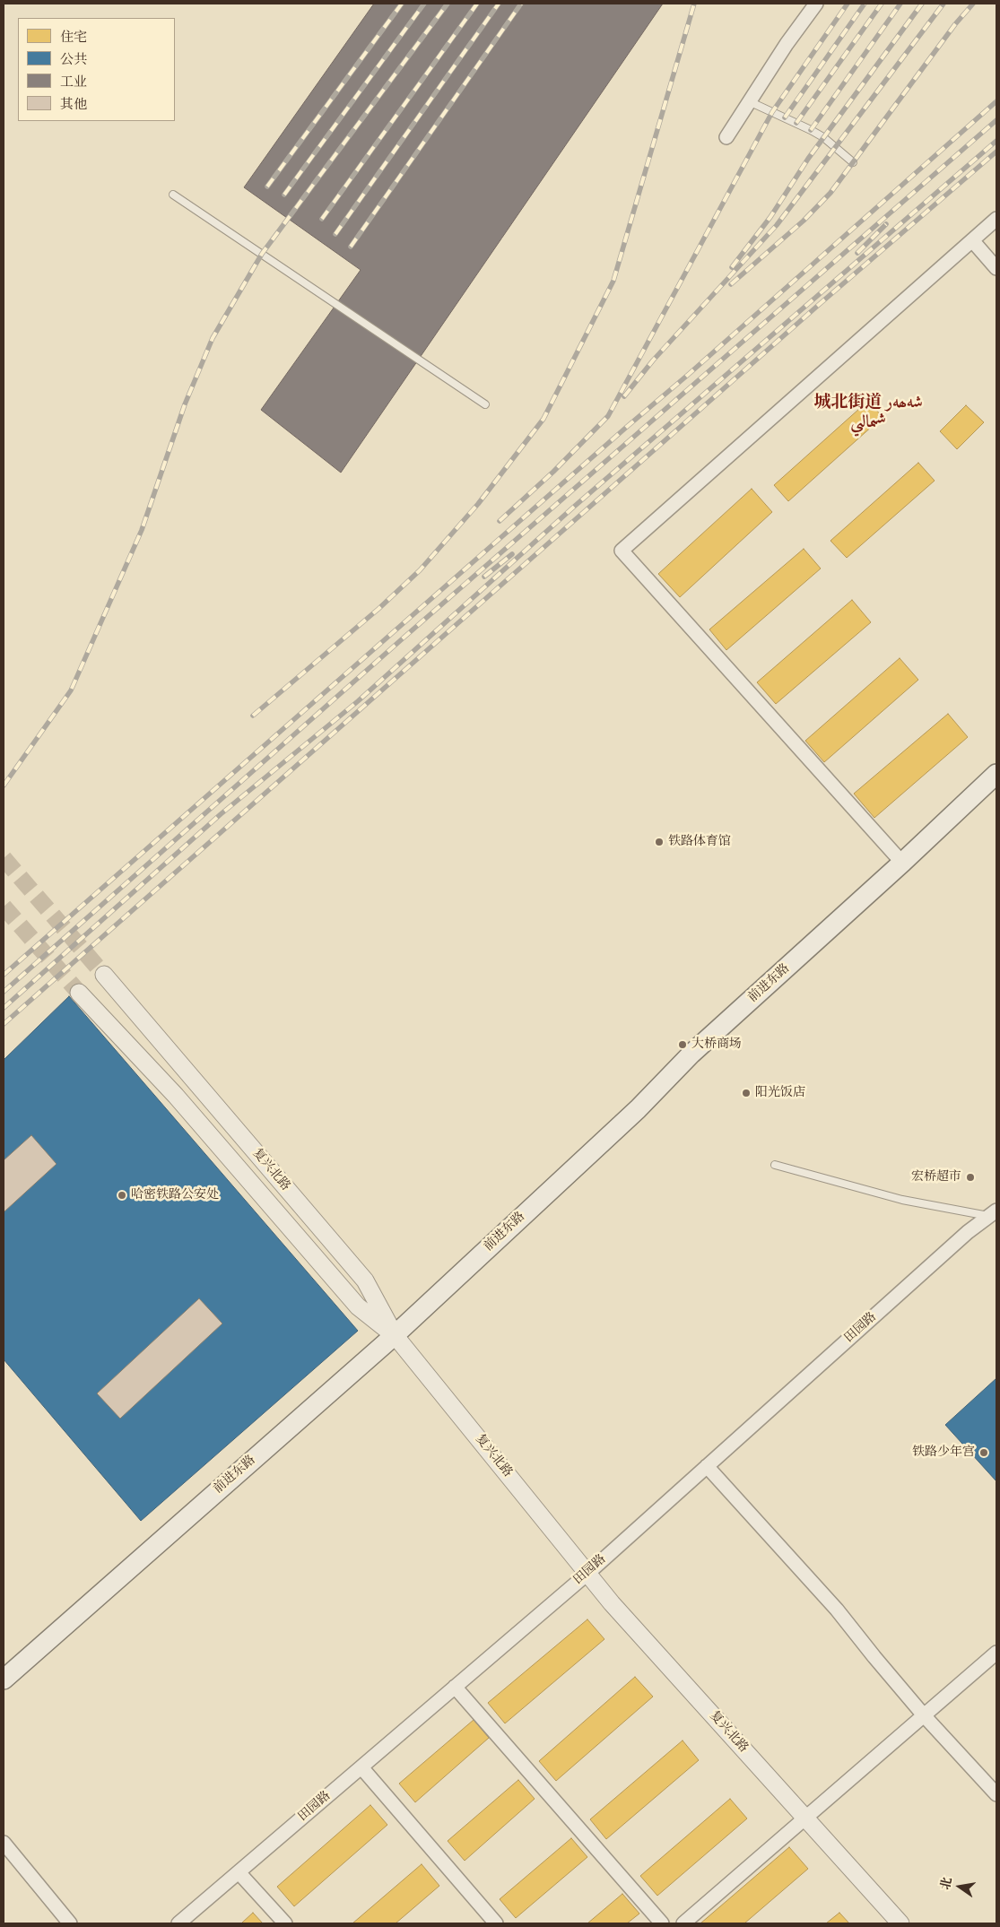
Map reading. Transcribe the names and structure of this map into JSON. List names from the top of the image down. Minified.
{"streets":{"main road":["前进东路"],"street":["复兴北路","田园路"]},"crossings":[["前进东路","复兴北路"],["复兴北路","田园路"]],"districts":["城北街道 شەھەر شىمالىي"],"places":["铁路体育馆","大桥商场","阳光饭店","宏桥超市","哈密铁路公安处","铁路少年宫"],"legend":["住宅","公共","工业","其他"],"north":"left"}
